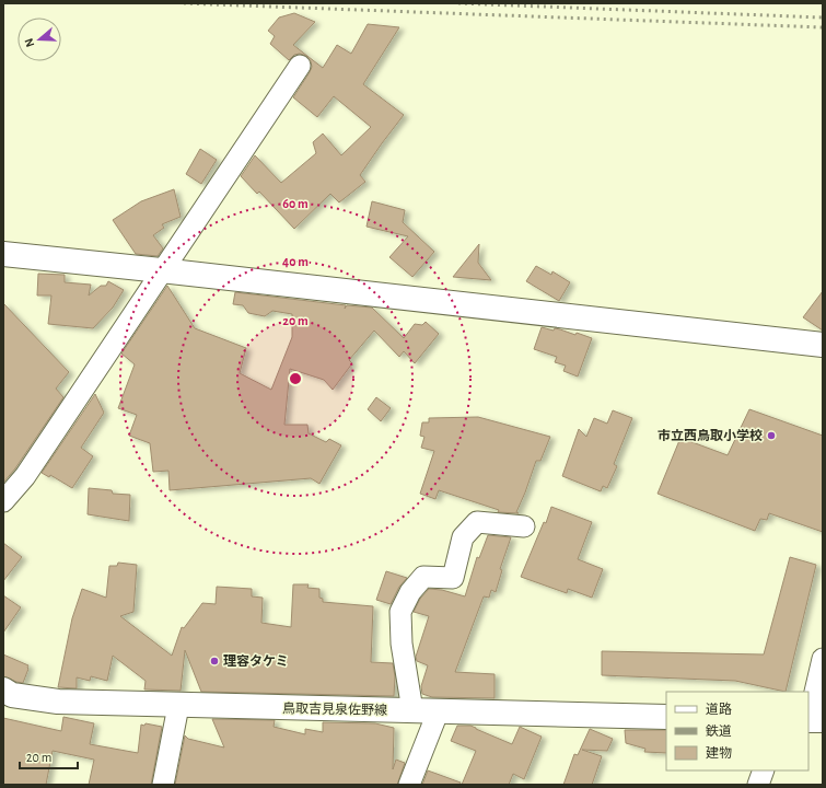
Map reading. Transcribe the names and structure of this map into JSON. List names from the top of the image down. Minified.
{"streets":{"street":["鳥取吉見泉佐野線"]},"places":["市立西鳥取小学校","理容タケミ"],"legend":["道路","鉄道","建物"],"scale_bar":"20 m","north":"left","rings":["60 m","40 m","20 m"]}
